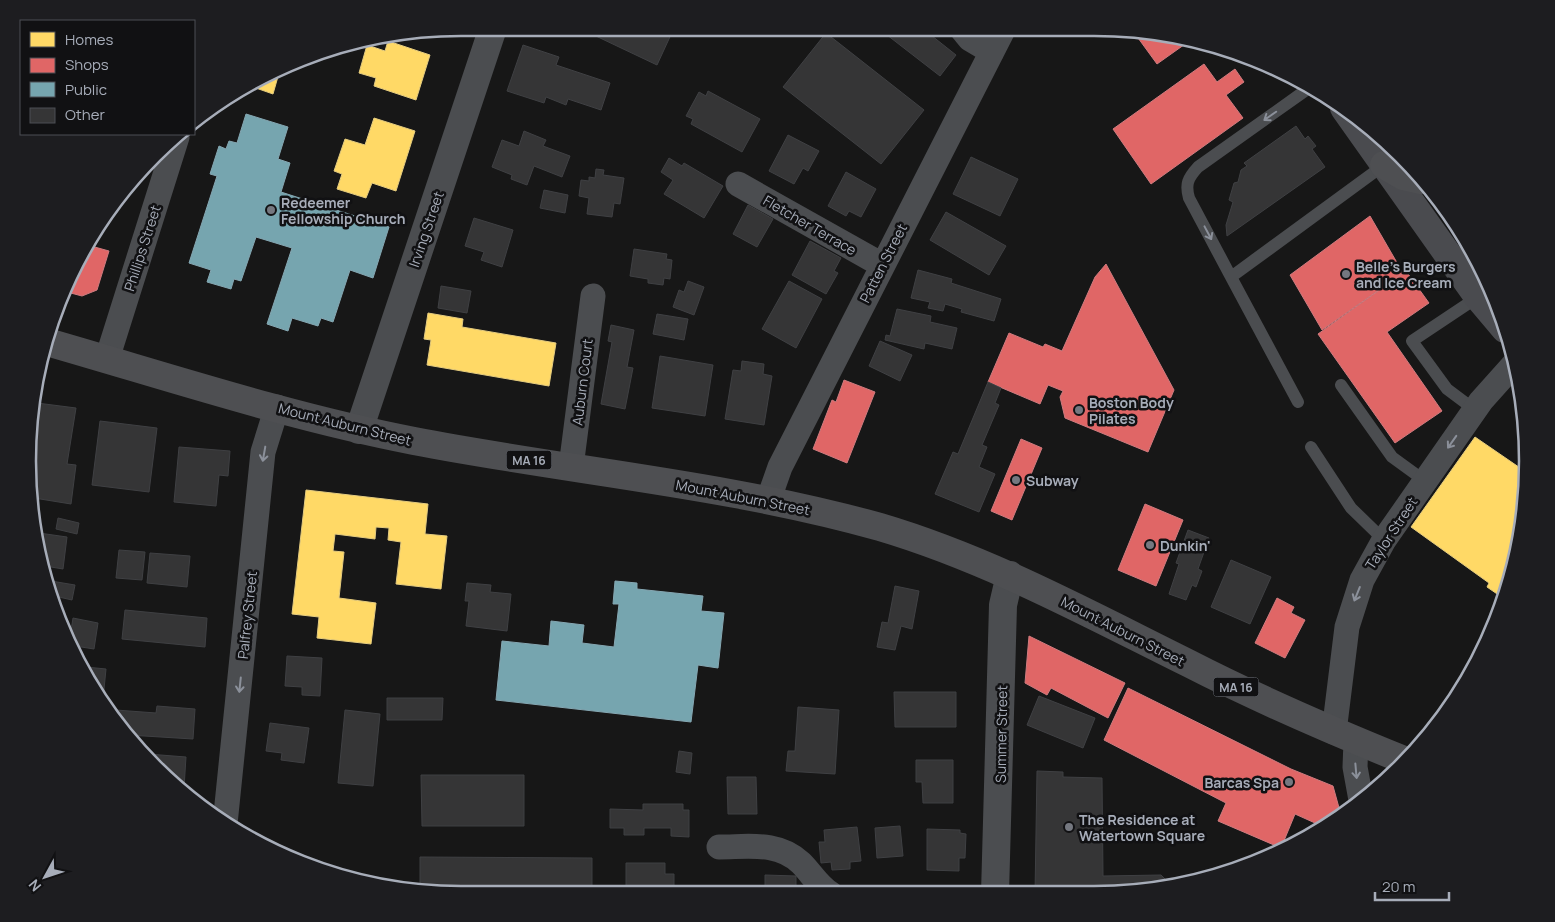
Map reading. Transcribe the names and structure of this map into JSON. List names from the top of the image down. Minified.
{"streets":{"main road":["Mount Auburn Street","MA 16"],"street":["Fletcher Terrace","Irving Street","Phillips Street","Patten Street","Auburn Court","Taylor Street","Palfrey Street","Summer Street"]},"crossings":[["Fletcher Terrace","Patten Street"],["Irving Street","Mount Auburn Street"],["Phillips Street","Mount Auburn Street"],["Patten Street","Mount Auburn Street"],["Auburn Court","Mount Auburn Street"],["Mount Auburn Street","Taylor Street"],["Mount Auburn Street","Palfrey Street"],["Mount Auburn Street","Summer Street"]],"one_way":["Taylor Street","Palfrey Street"],"places":["Redeemer Fellowship Church","Belle's Burgers and Ice Cream","Boston Body Pilates","Subway","Dunkin'","Barcas Spa","The Residence at Watertown Square"],"legend":["Homes","Shops","Public","Other"],"scale_bar":"20 m","north":"bottom left"}
